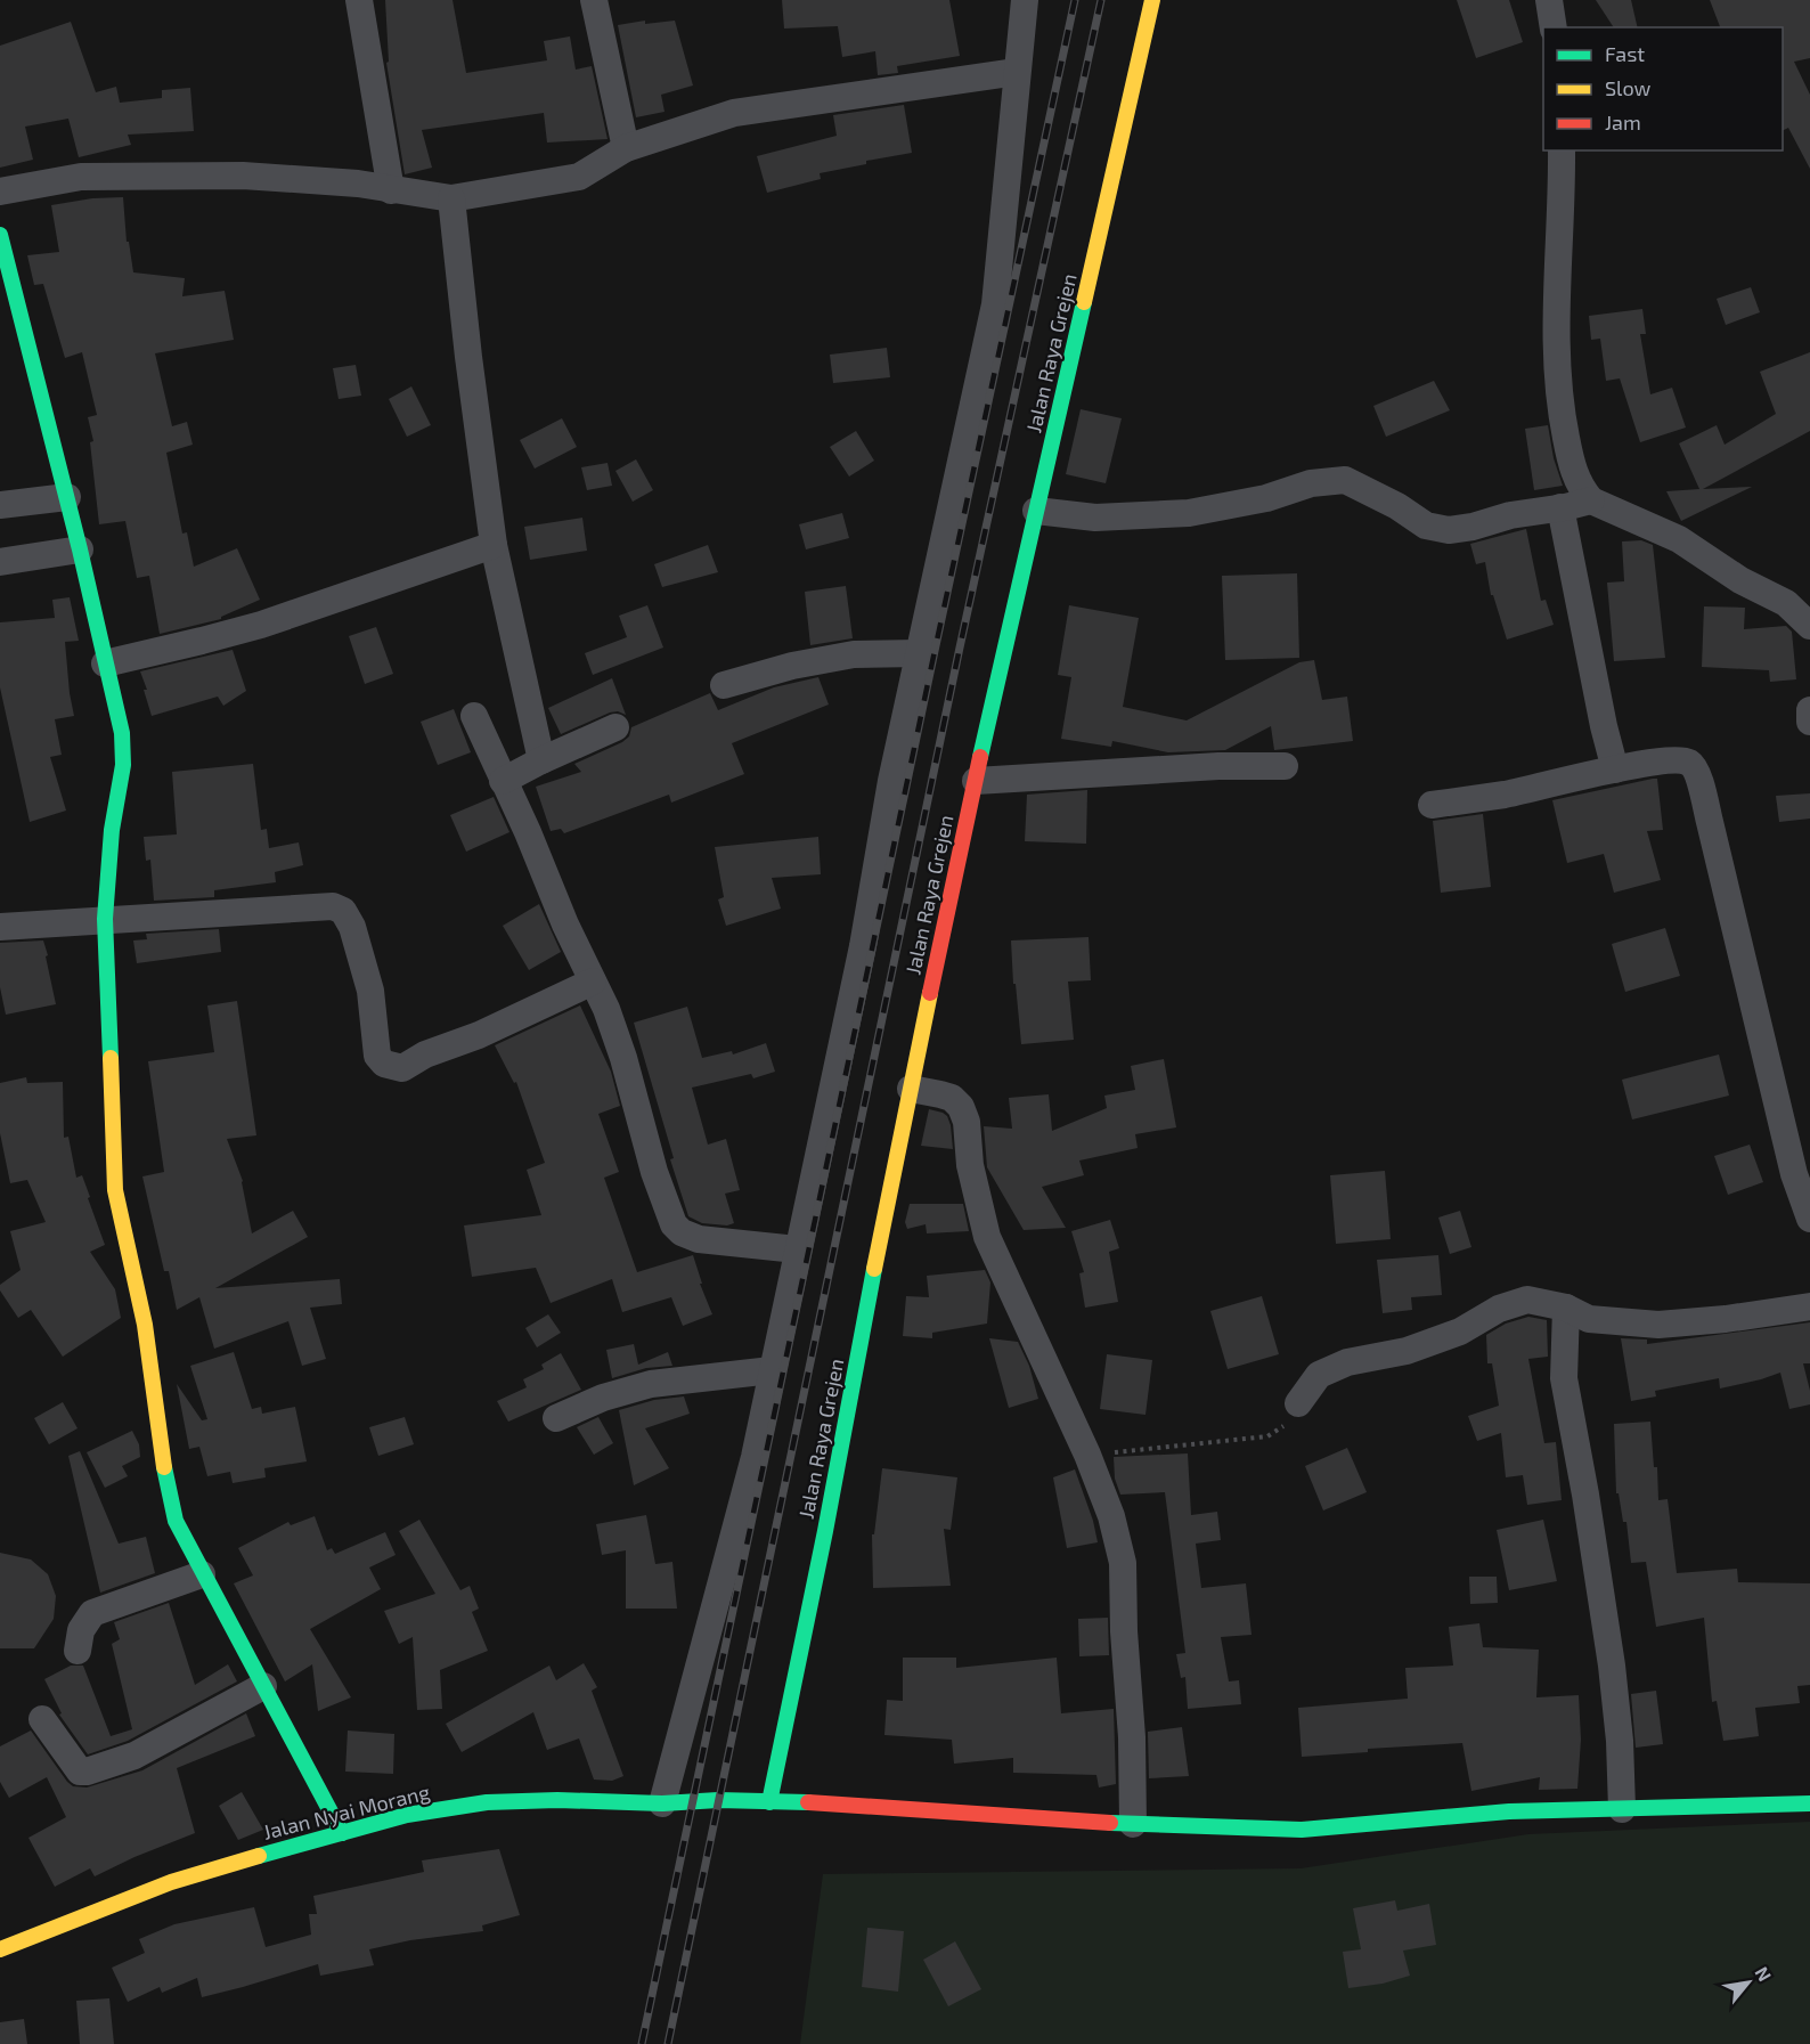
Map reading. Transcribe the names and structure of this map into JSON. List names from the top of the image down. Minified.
{"streets":{"street":["Jalan Raya Grejen","Jalan Nyai Morang"]},"crossings":[["Jalan Raya Grejen","Jalan Nyai Morang"]],"legend":["Fast","Slow","Jam"],"north":"top right"}
